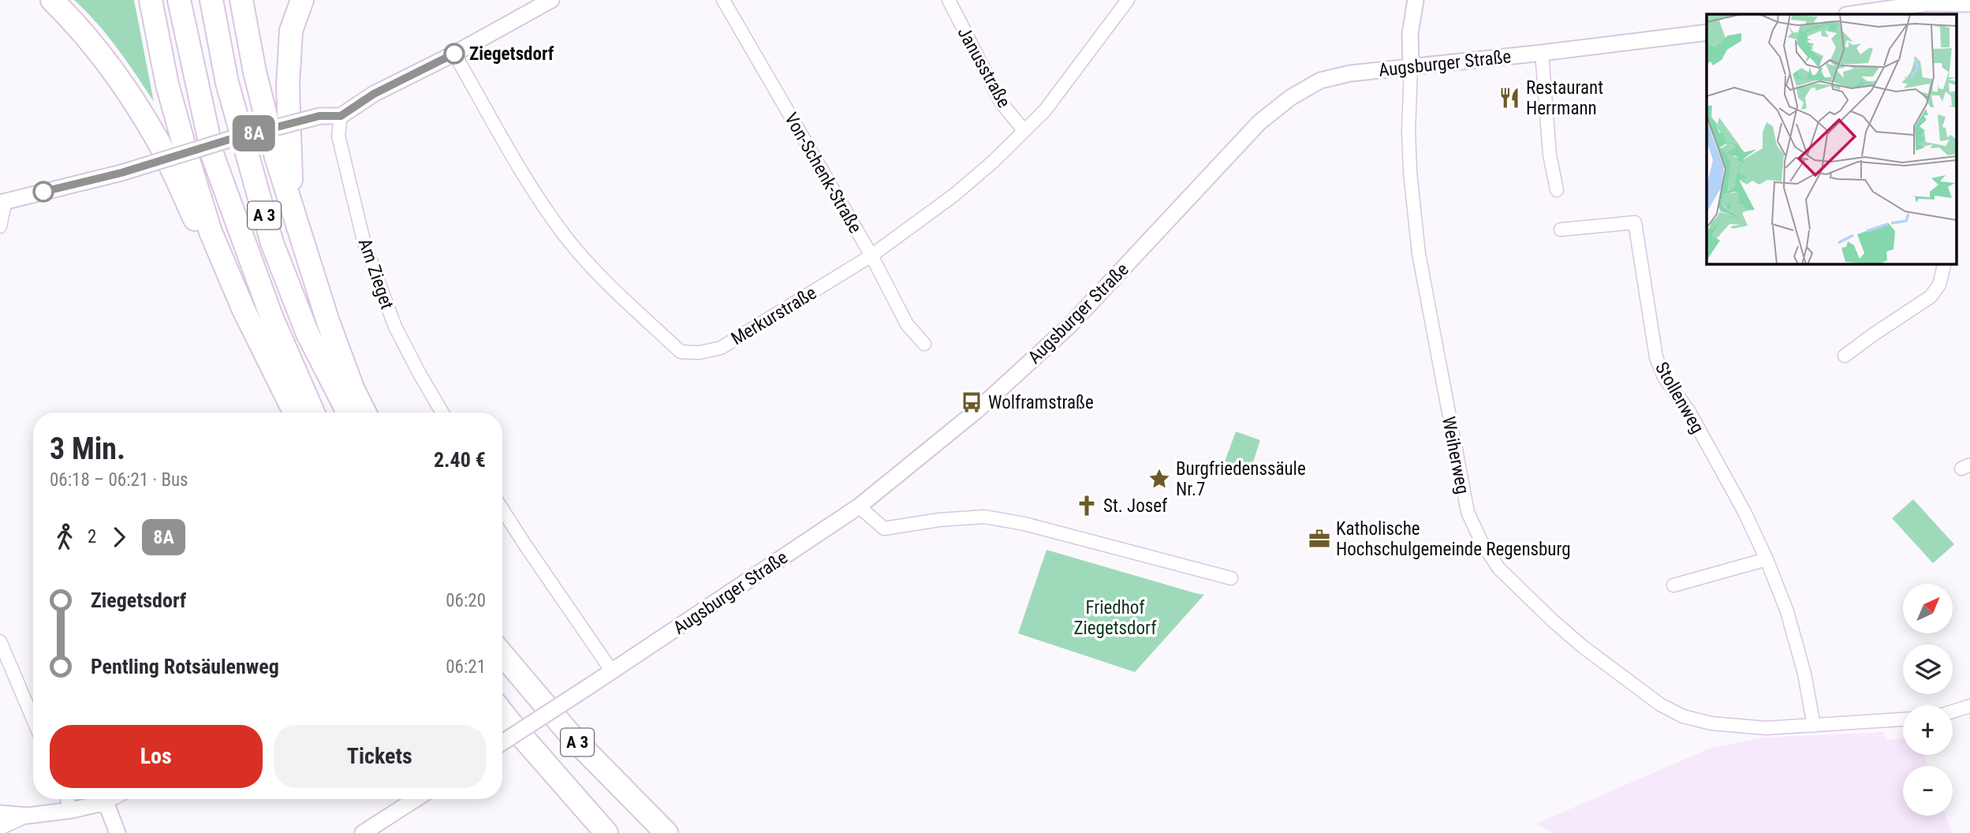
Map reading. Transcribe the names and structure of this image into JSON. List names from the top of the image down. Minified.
{"streets":{"highway":["A 3"],"street":["Augsburger Straße","Janusstraße","Von-Schenk-Straße","Am Zieget","Merkurstraße","Stollenweg","Weiherweg"]},"crossings":[["Augsburger Straße","Weiherweg"],["Janusstraße","Merkurstraße"],["Von-Schenk-Straße","Merkurstraße"],["Stollenweg","Weiherweg"]],"parks":["Friedhof Ziegetsdorf"],"places":{"other":["Ziegetsdorf"],"restaurant":["Restaurant Herrmann"],"bus stop":["Wolframstraße"],"place":["Burgfriedenssäule Nr.7"],"church":["St. Josef"],"office":["Katholische Hochschulgemeinde Regensburg"]},"lines":["bus line 8A"],"north":"top right","page":{"on_map":"8A","heading":["3 Min.","06:18 – 06:21 · Bus","2.40 €"],"legs":["2","8A"],"list":[{"name":"Ziegetsdorf","value":"06:20"},{"name":"Pentling Rotsäulenweg","value":"06:21"}],"map_buttons":["+","−"],"buttons":["Los","Tickets"]}}
